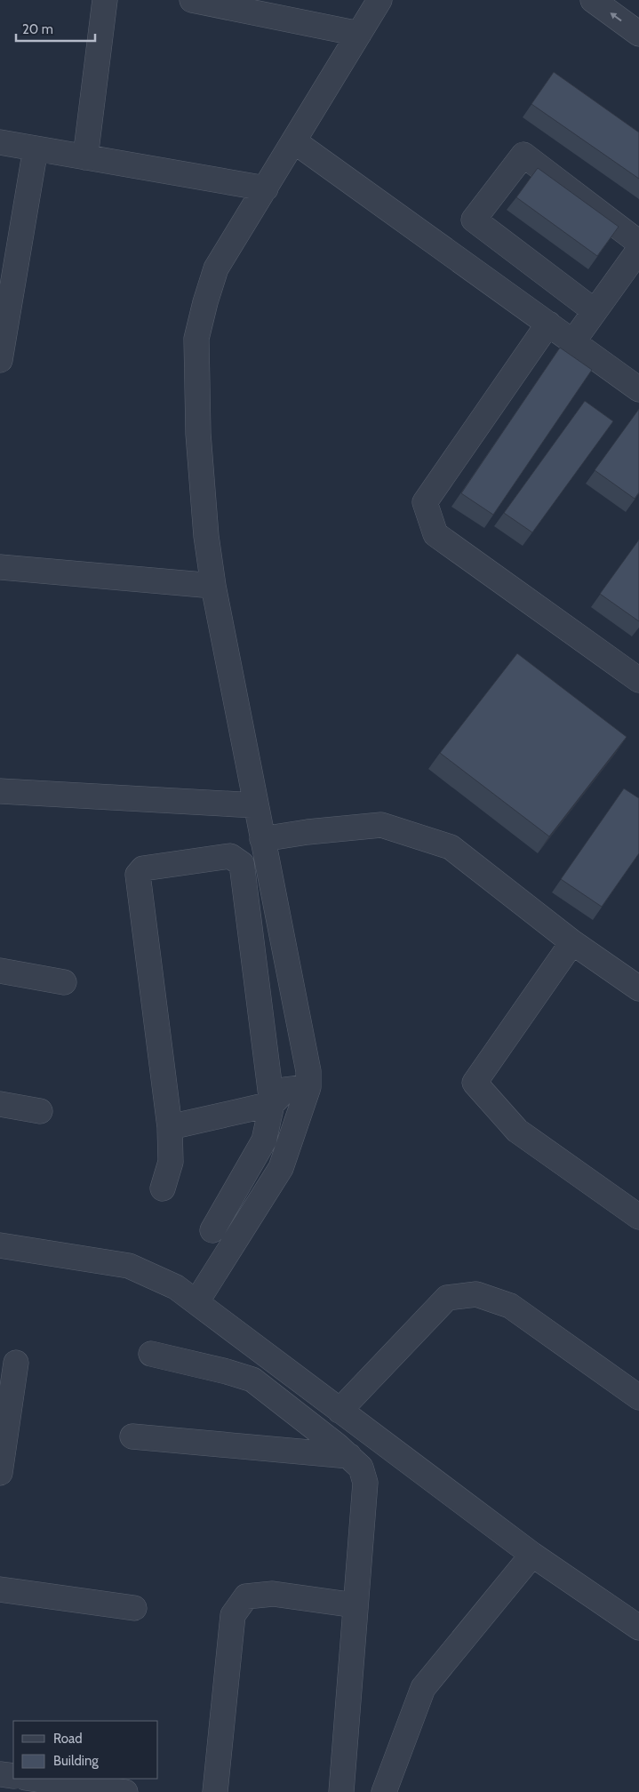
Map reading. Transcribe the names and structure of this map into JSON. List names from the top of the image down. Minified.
{"legend":["Road","Building"],"scale_bar":"20 m"}
